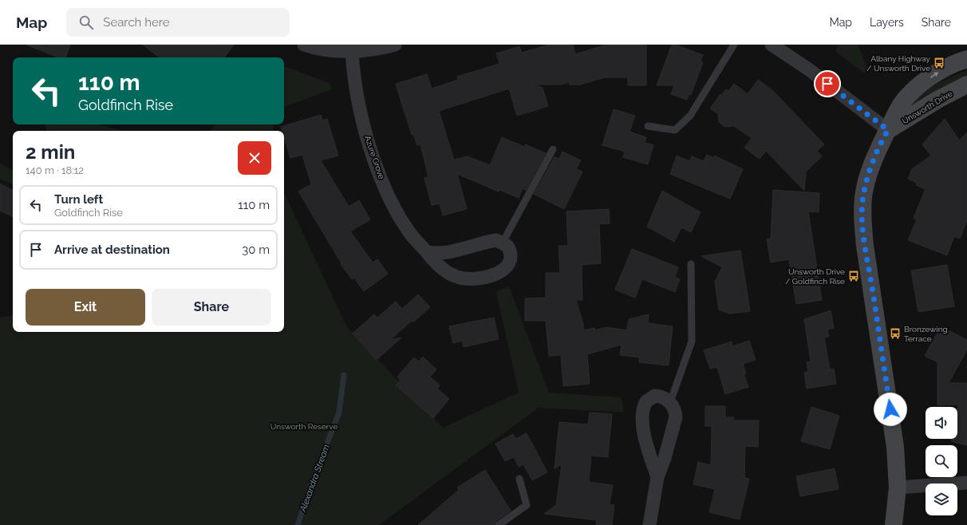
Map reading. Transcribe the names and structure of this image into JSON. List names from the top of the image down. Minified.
{"streets":{"street":["Unsworth Drive","Azure Grove"]},"water":["Alexandra Stream"],"parks":["Unsworth Reserve"],"places":{"bus stop":["Albany Highway / Unsworth Drive","Unsworth Drive / Goldfinch Rise","Bronzewing Terrace"]},"page":{"header":"Map","search":"Search here","nav":["Map","Layers","Share"],"turn":["110 m","Goldfinch Rise"],"heading":["2 min","140 m · 18:12"],"list":[{"name":"Turn left","note":"Goldfinch Rise","value":"110 m"},{"name":"Arrive at destination","value":"30 m"}],"buttons":["Exit","Share"]}}
